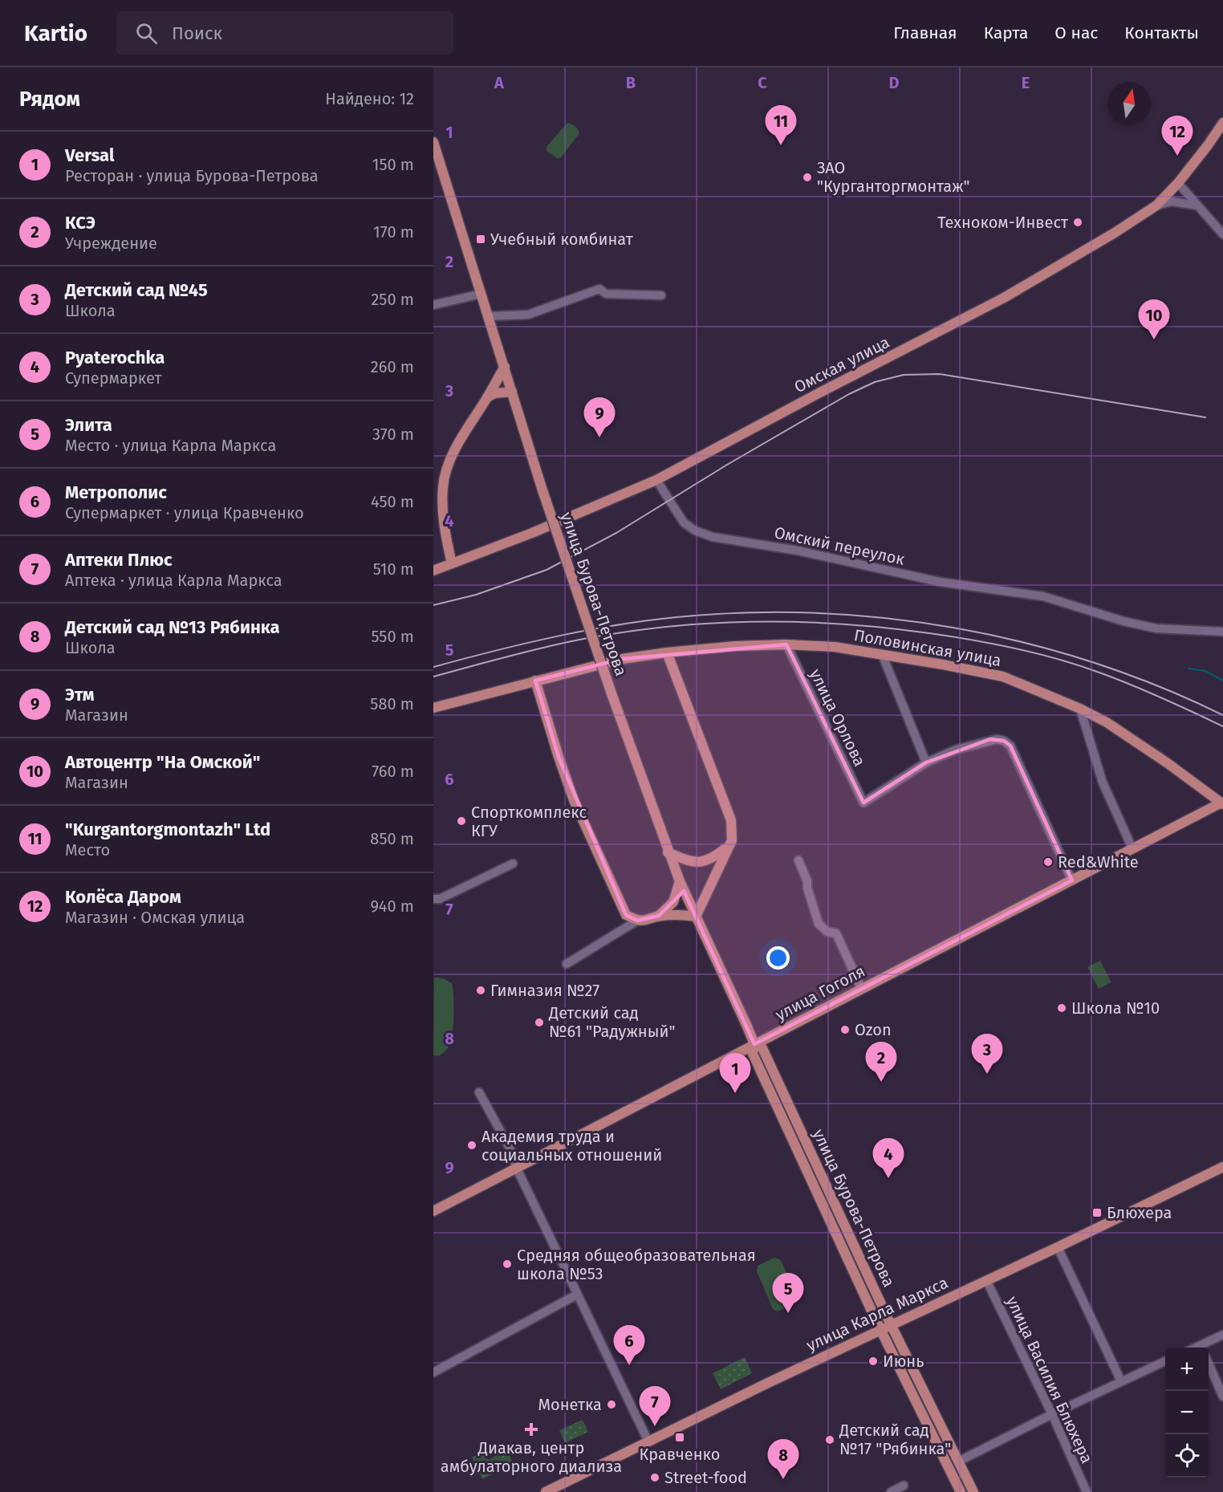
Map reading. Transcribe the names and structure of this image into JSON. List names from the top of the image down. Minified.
{"streets":{"main road":["Омская улица","улица Бурова-Петрова","Половинская улица","улица Гоголя","улица Карла Маркса"],"street":["Омский переулок","улица Орлова","улица Василия Блюхера"]},"crossings":[["Омская улица","Омский переулок"],["улица Бурова-Петрова","улица Гоголя"],["улица Бурова-Петрова","улица Карла Маркса"],["Половинская улица","улица Орлова"],["Половинская улица","улица Гоголя"],["улица Карла Маркса","улица Василия Блюхера"]],"places":{"other":["ЗАО \"Курганторгмонтаж\"","Техноком-Инвест","Спорткомплекс КГУ","Red&White","Гимназия №27","Школа №10","Детский сад №61 \"Радужный\"","Ozon","Академия труда и социальных отношений","Средняя общеобразовательная школа №53","Июнь","Монетка","Детский сад №17 \"Рябинка\"","Street-food"],"transit":["Учебный комбинат","Блюхера","Кравченко"],"health":["Диакав, центр амбулаторного диализа"]},"north":"top","page":{"header":"Kartio","search":"Поиск","nav":["Главная","Карта","О нас","Контакты"],"heading":["Рядом","Найдено: 12"],"pins":["11","12","10","9","3","2","1","4","5","6","7","8"],"list":[{"mark":"1","name":"Versal","note":"Ресторан · улица Бурова-Петрова","value":"150 m"},{"mark":"2","name":"КСЭ","note":"Учреждение","value":"170 m"},{"mark":"3","name":"Детский сад №45","note":"Школа","value":"250 m"},{"mark":"4","name":"Pyaterochka","note":"Супермаркет","value":"260 m"},{"mark":"5","name":"Элита","note":"Место · улица Карла Маркса","value":"370 m"},{"mark":"6","name":"Метрополис","note":"Супермаркет · улица Кравченко","value":"450 m"},{"mark":"7","name":"Аптеки Плюс","note":"Аптека · улица Карла Маркса","value":"510 m"},{"mark":"8","name":"Детский сад №13 Рябинка","note":"Школа","value":"550 m"},{"mark":"9","name":"Этм","note":"Магазин","value":"580 m"},{"mark":"10","name":"Автоцентр \"На Омской\"","note":"Магазин","value":"760 m"},{"mark":"11","name":"\"Kurgantorgmontazh\" Ltd","note":"Место","value":"850 m"},{"mark":"12","name":"Колёса Даром","note":"Магазин · Омская улица","value":"940 m"}],"map_buttons":["+","−"]},"grid":{"columns":["A","B","C","D","E"],"rows":["1","2","3","4","5","6","7","8","9"]}}
